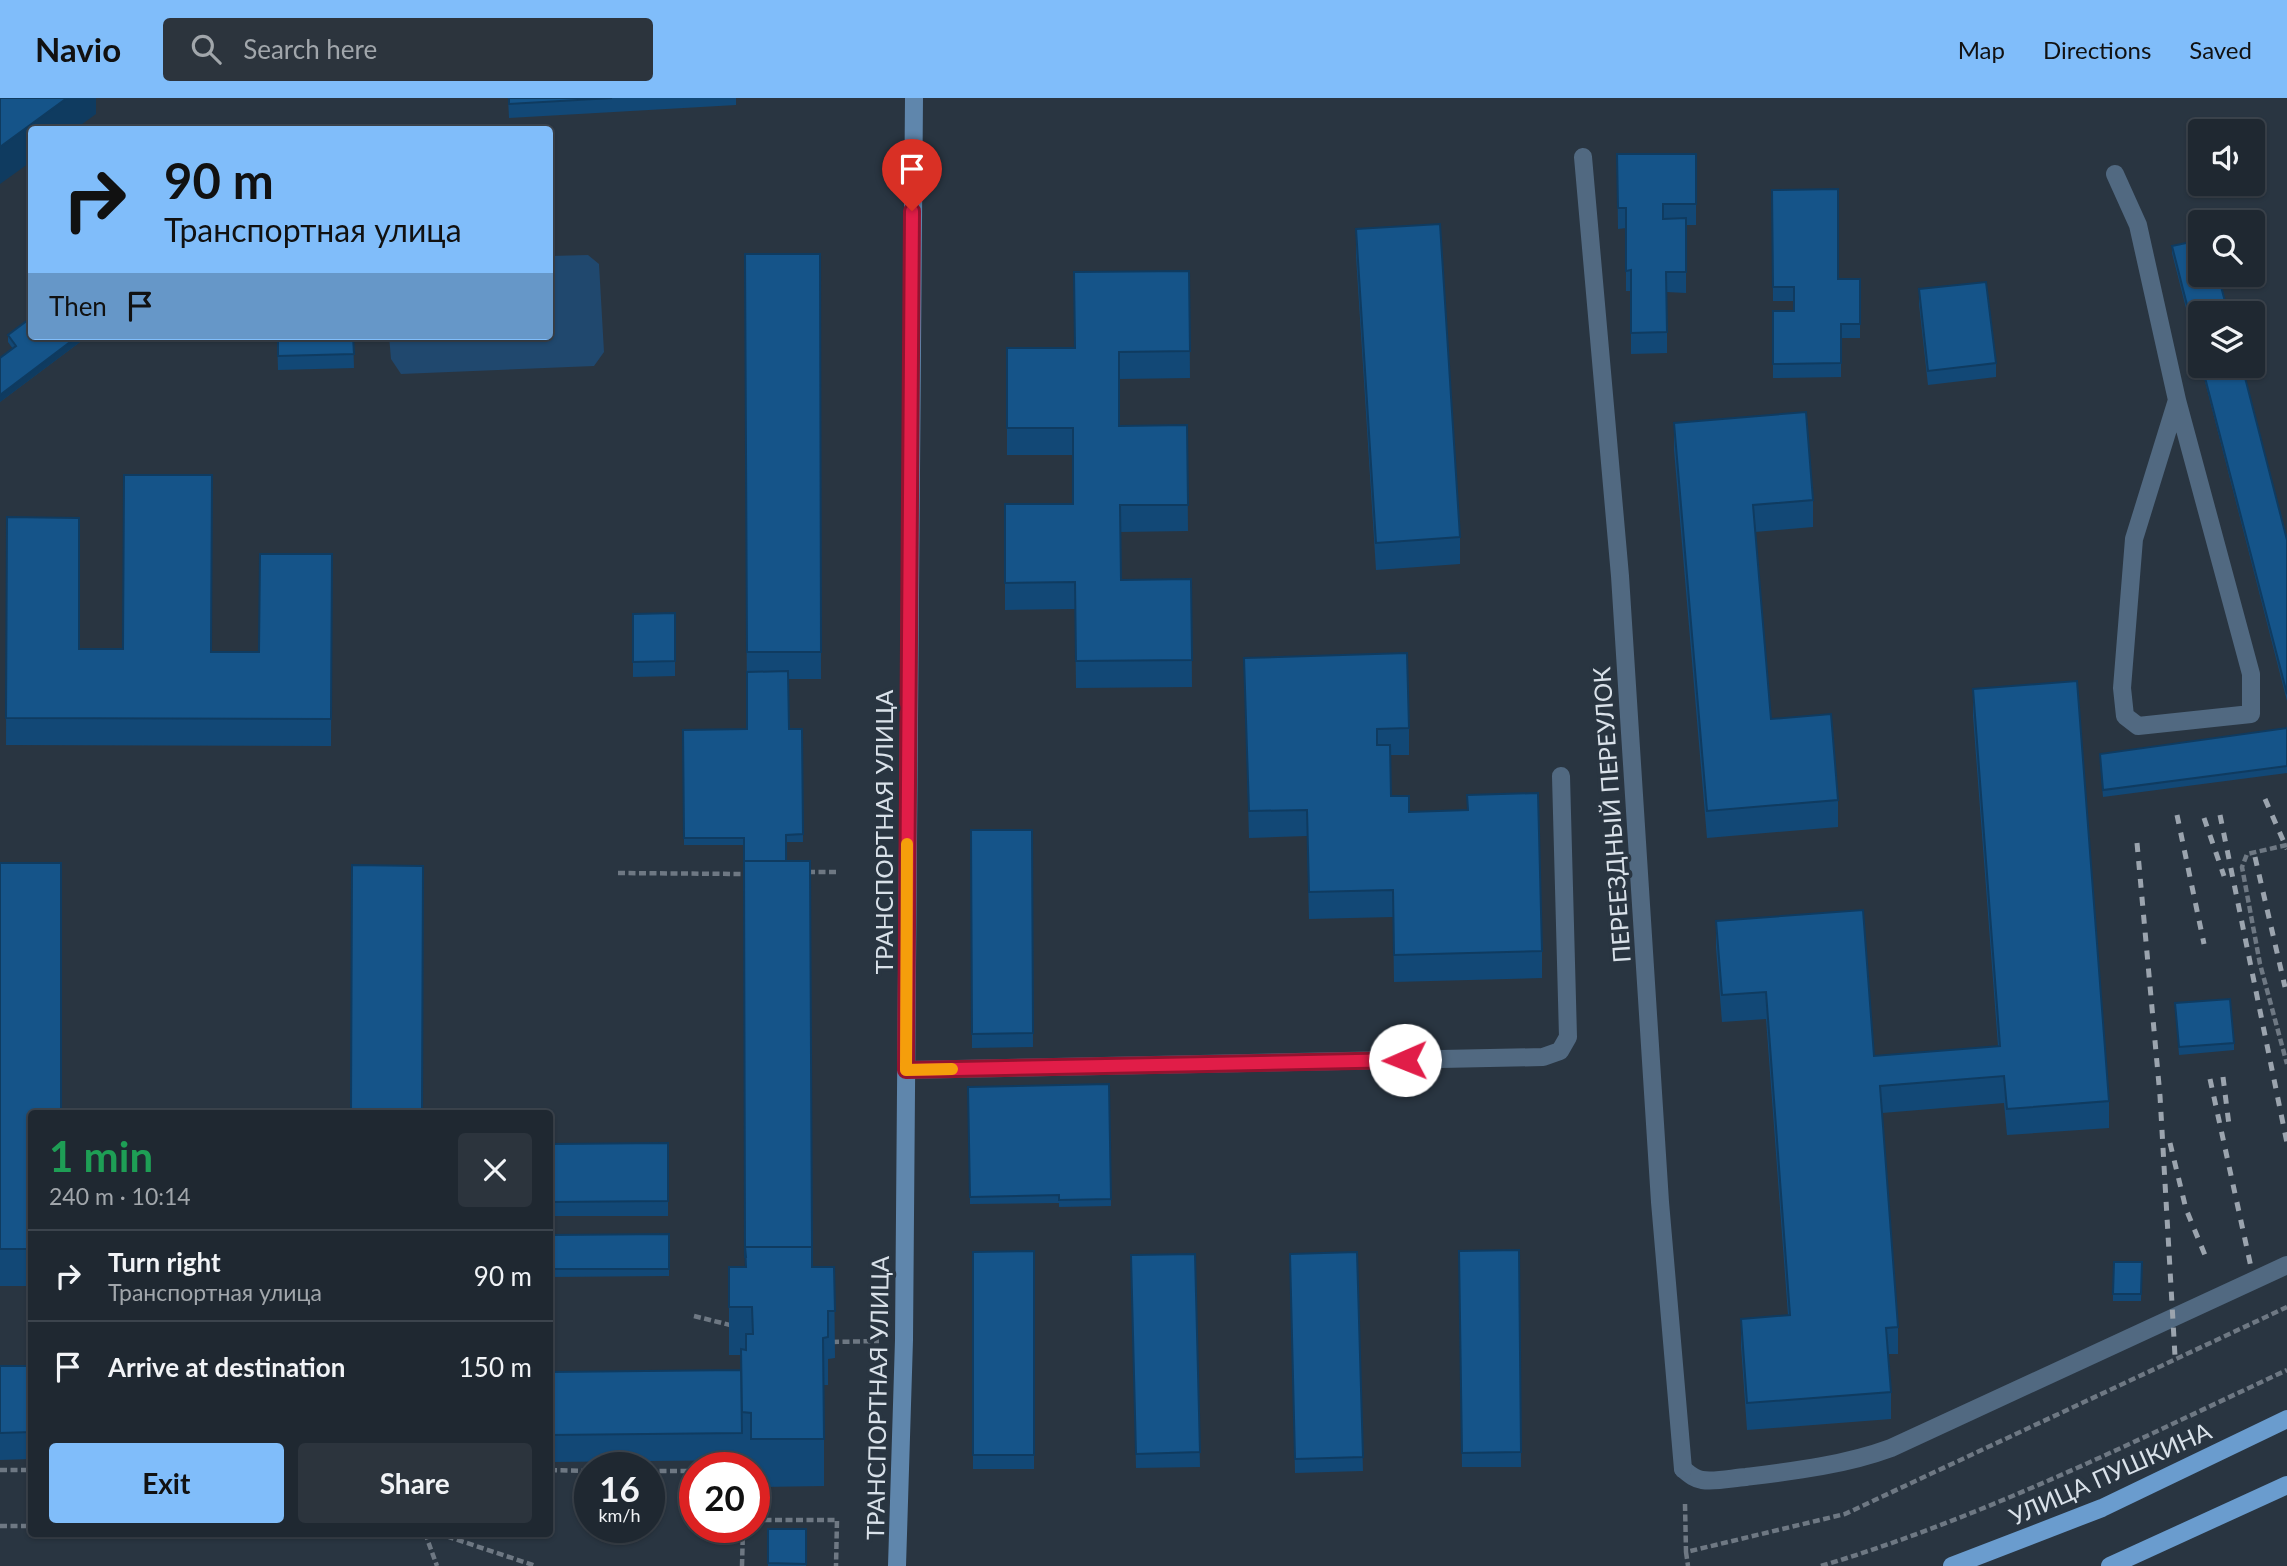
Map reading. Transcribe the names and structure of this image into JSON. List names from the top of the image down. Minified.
{"streets":{"main road":["УЛИЦА ПУШКИНА"],"street":["ПЕРЕЕЗДНЫЙ ПЕРЕУЛОК","ТРАНСПОРТНАЯ УЛИЦА"]},"page":{"header":"Navio","search":"Search here","nav":["Map","Directions","Saved"],"turn":["90 m","Транспортная улица"],"then":"Then","heading":["1 min","240 m · 10:14"],"list":[{"name":"Turn right","note":"Транспортная улица","value":"90 m"},{"name":"Arrive at destination","value":"150 m"}],"buttons":["Exit","Share"],"speed":"16 km/h","limit":"20"}}
